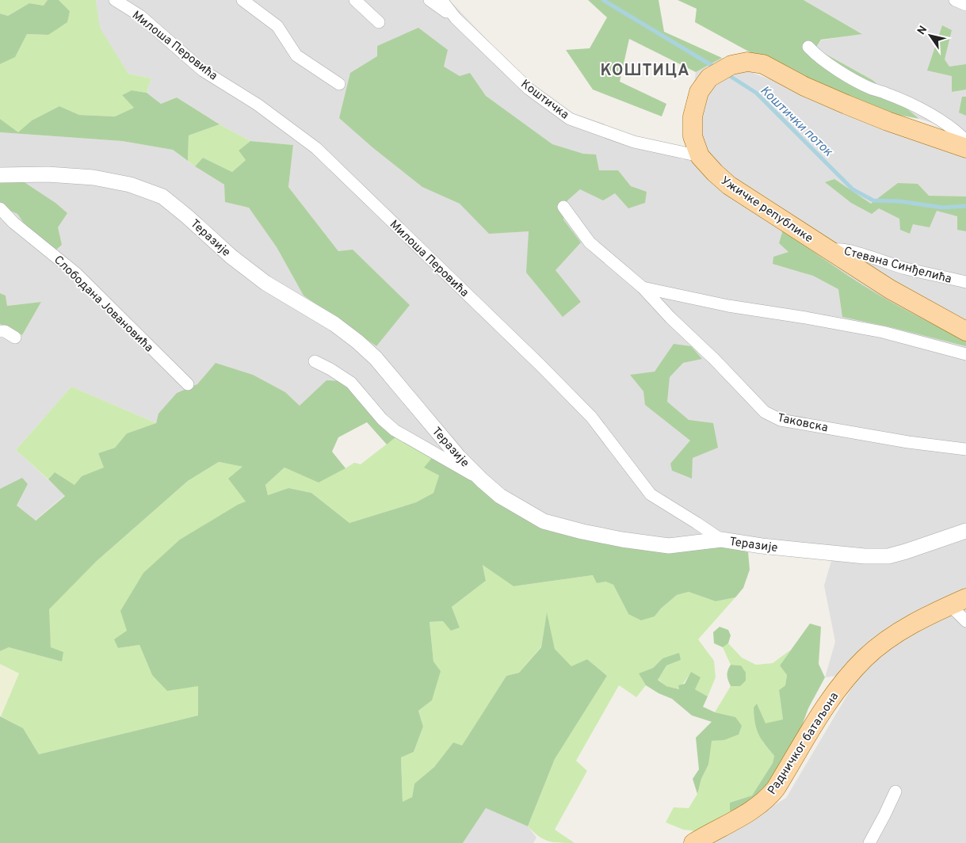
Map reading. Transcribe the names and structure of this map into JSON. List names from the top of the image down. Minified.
{"streets":{"main road":["Ужичке републике","Радничког батаљона"],"street":["Милоша Перовића","Коштичка","Теразије","Стевана Синђелића","Слободана Јовановића","Таковска"]},"crossings":[["Милоша Перовића","Теразије"],["Коштичка","Ужичке републике"],["Ужичке републике","Стевана Синђелића"]],"districts":["КОШТИЦА"],"water":["Коштички поток"],"north":"top left"}
